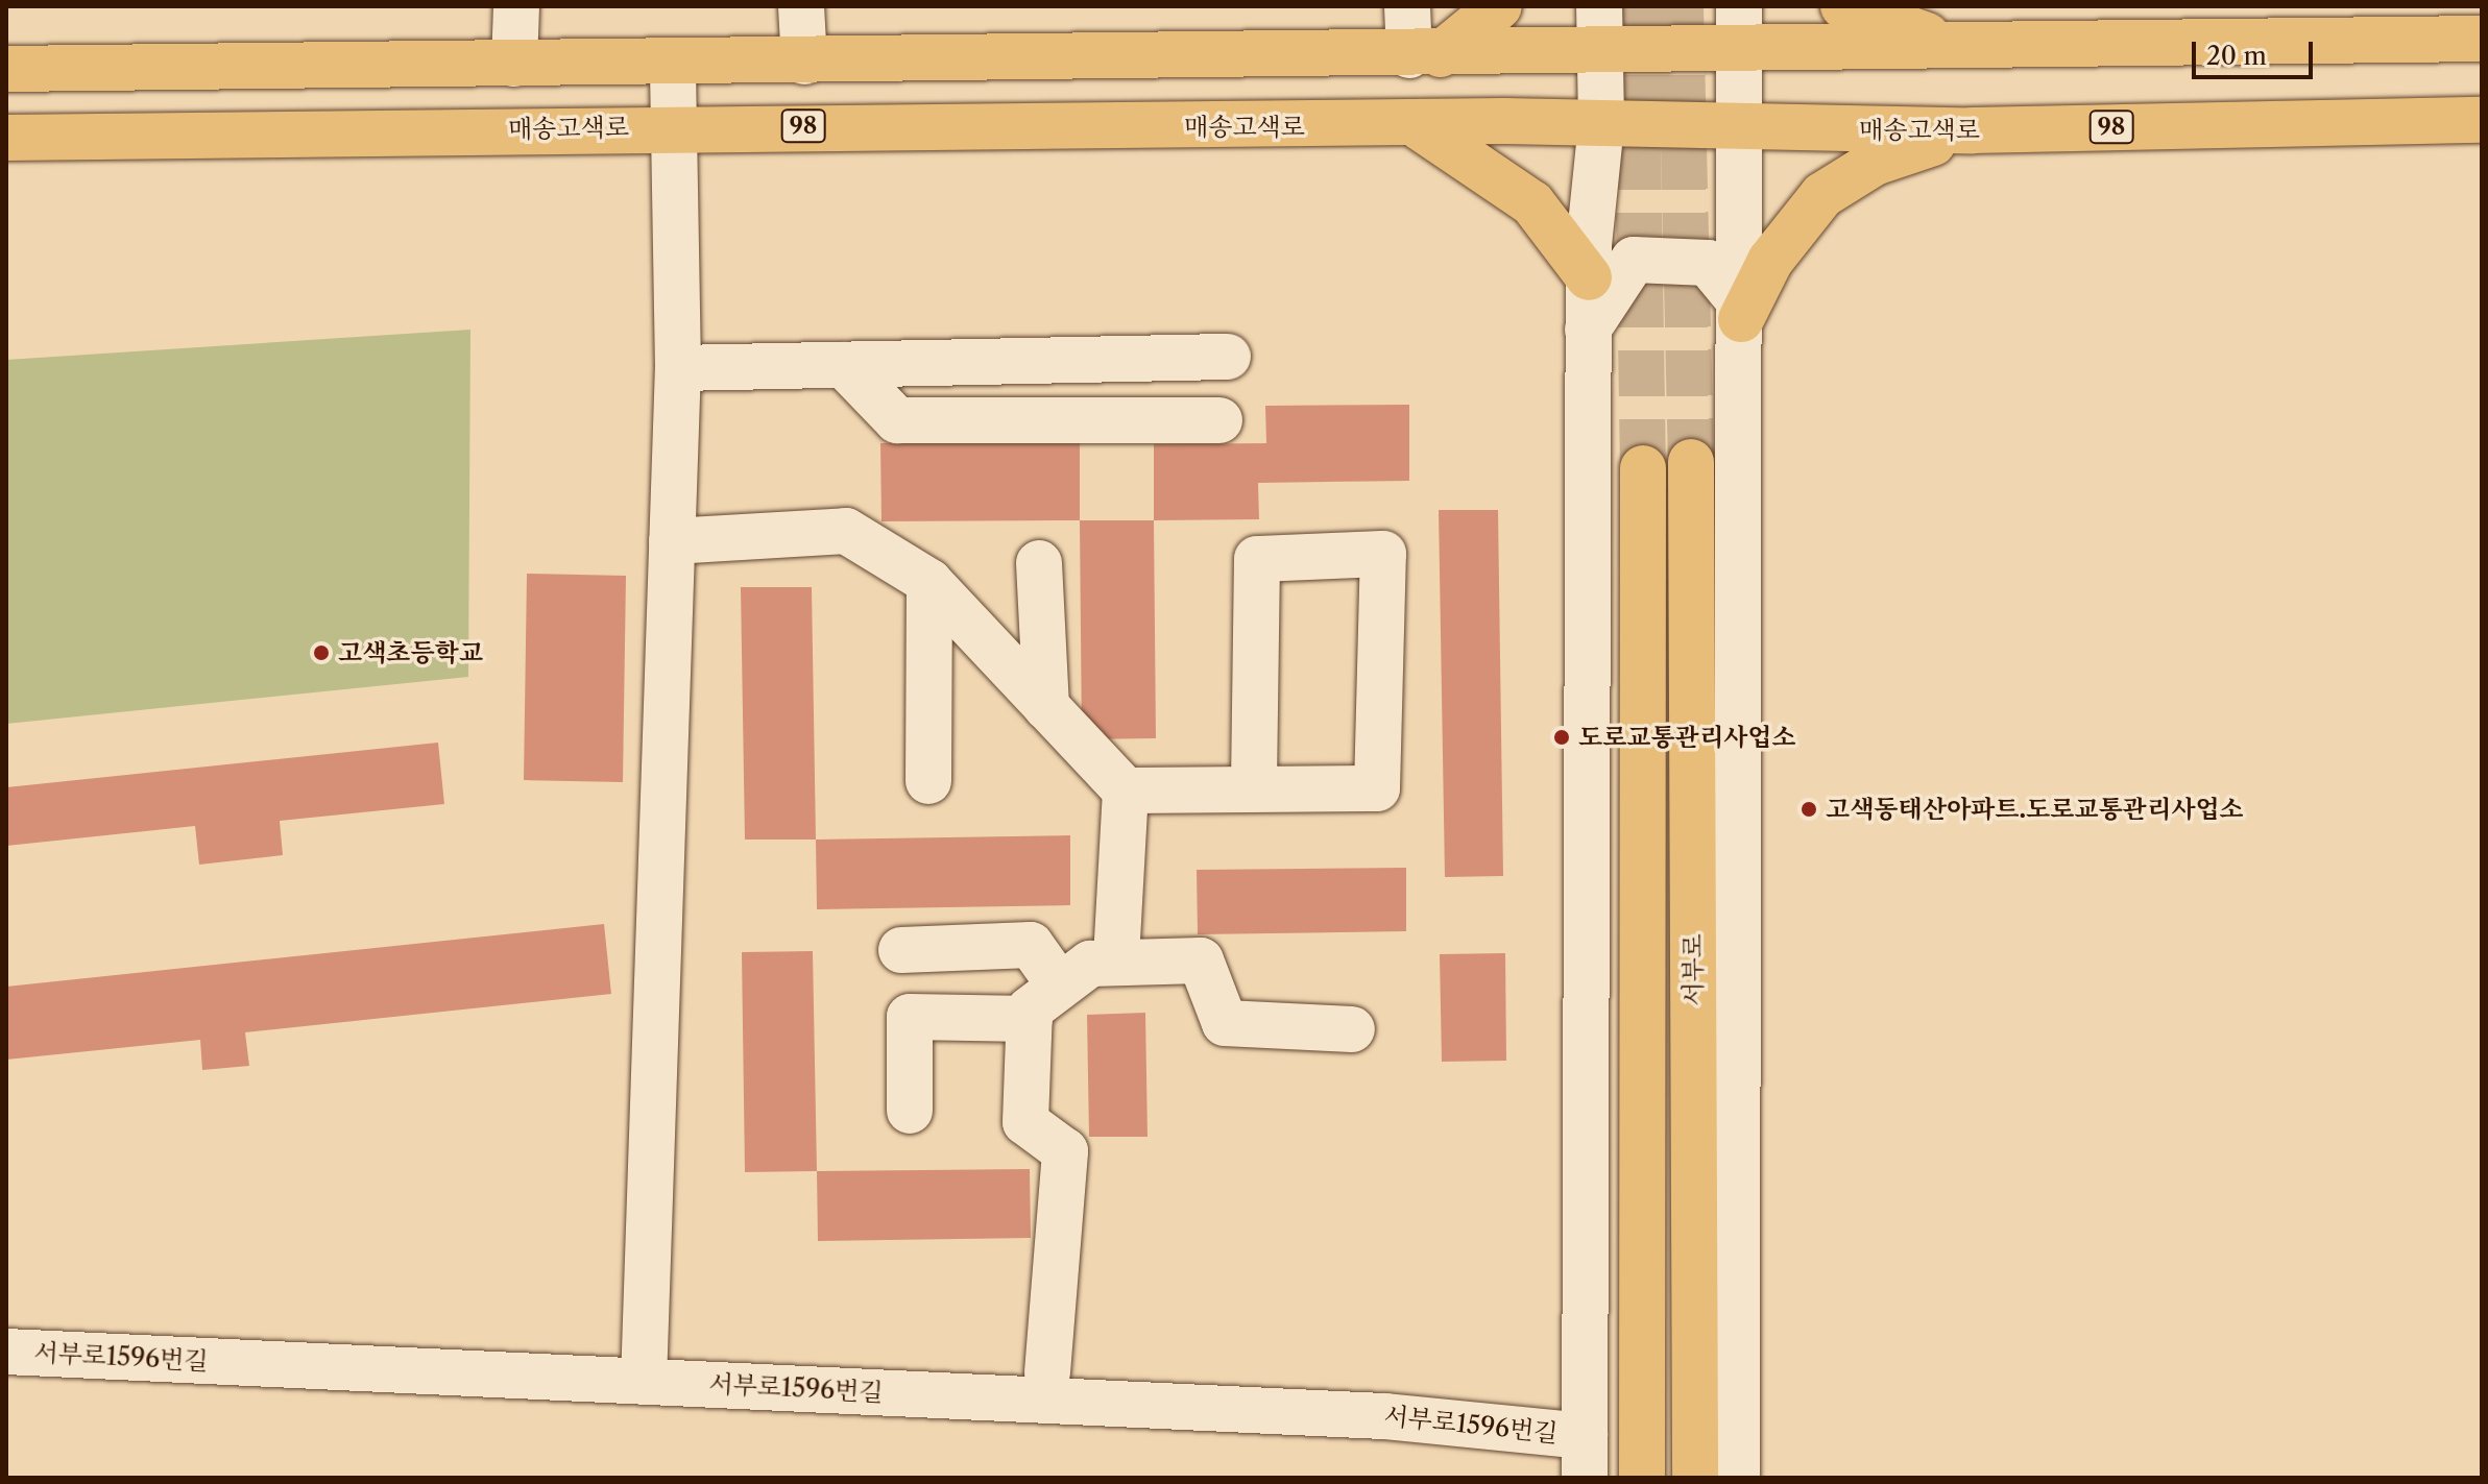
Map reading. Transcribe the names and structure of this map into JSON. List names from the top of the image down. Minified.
{"streets":{"main road":["98","매송고색로","서부로"],"street":["서부로1596번길"]},"places":["고색초등학교","도로교통관리사업소","고색동태산아파트.도로교통관리사업소"],"scale_bar":"20 m"}
